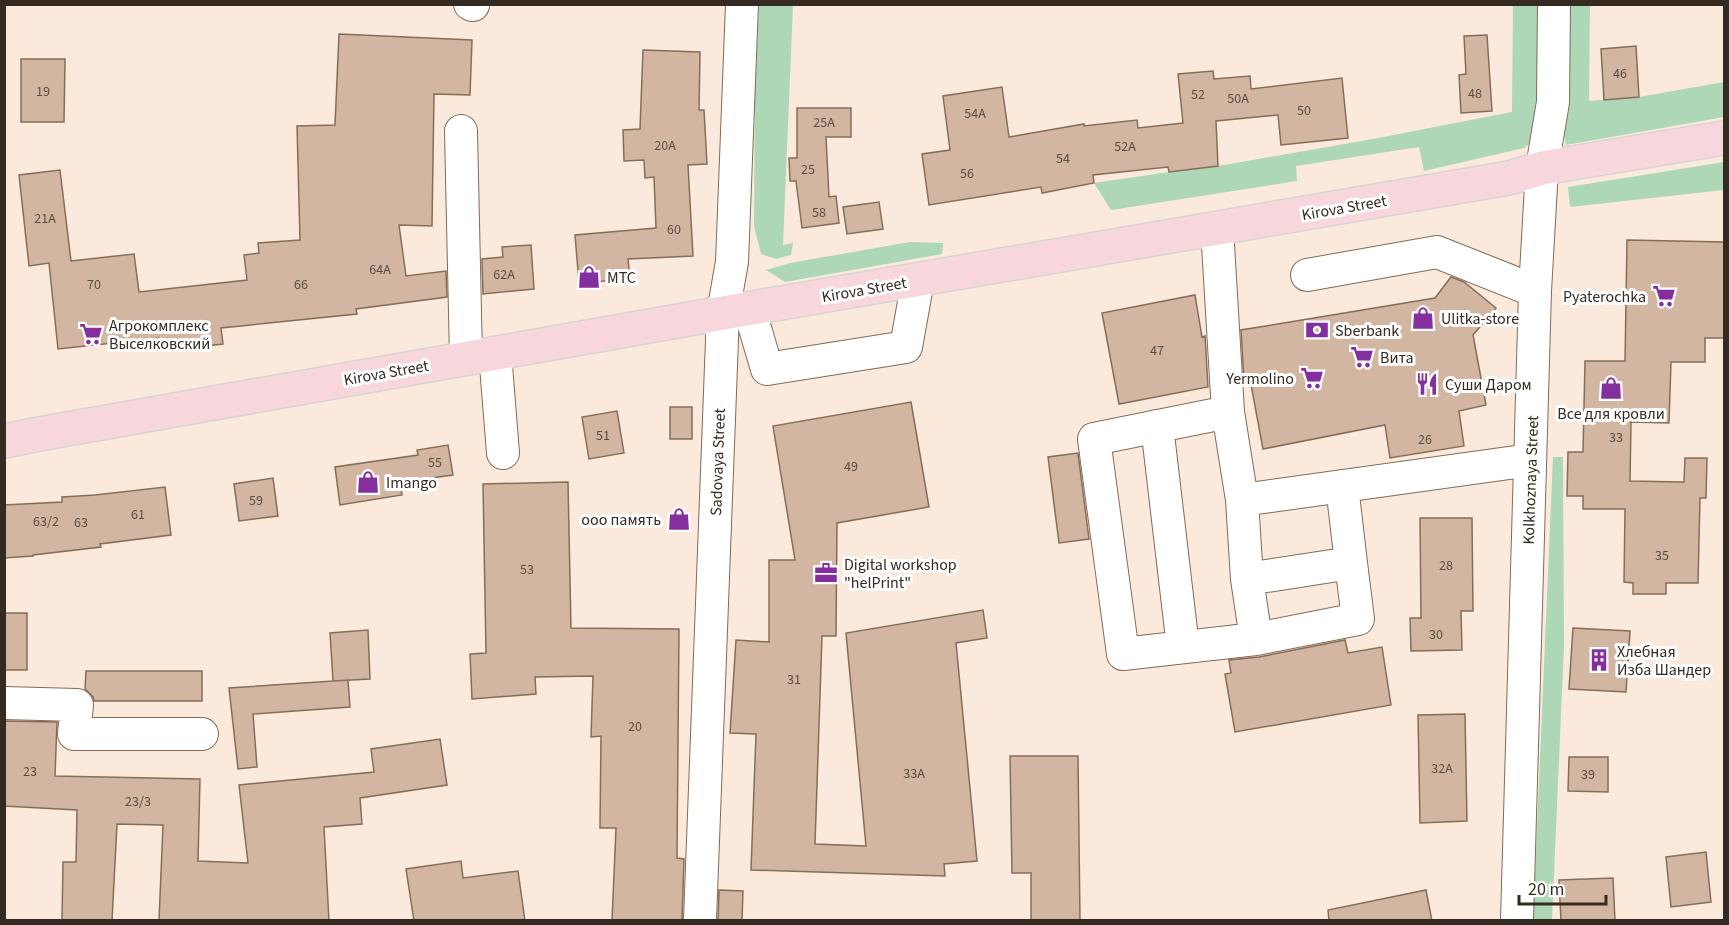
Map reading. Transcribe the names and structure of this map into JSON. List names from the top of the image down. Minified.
{"streets":{"main road":["Kirova Street"],"street":["Sadovaya Street","Kolkhoznaya Street"]},"crossings":[["Kirova Street","Sadovaya Street"],["Kirova Street","Kolkhoznaya Street"]],"places":{"shop":["МТС","Ulitka-store","Все для кровли","Imango","ооо память"],"supermarket":["Pyaterochka","Агрокомплекс Выселковский","Вита","Yermolino"],"bank":["Sberbank"],"restaurant":["Суши Даром"],"office":["Digital workshop \"helPrint\""],"building":["Хлебная Изба Шандер"]},"house_numbers":["46","19","48","52","50А","50","54А","25А","20А","52А","54","25","56","58","21А","60","64А","62А","70","66","47","51","33","26","55","49","59","61","63/2","63","35","28","53","30","31","20","32А","23","33А","39","23/3"],"scale_bar":"20 m"}
